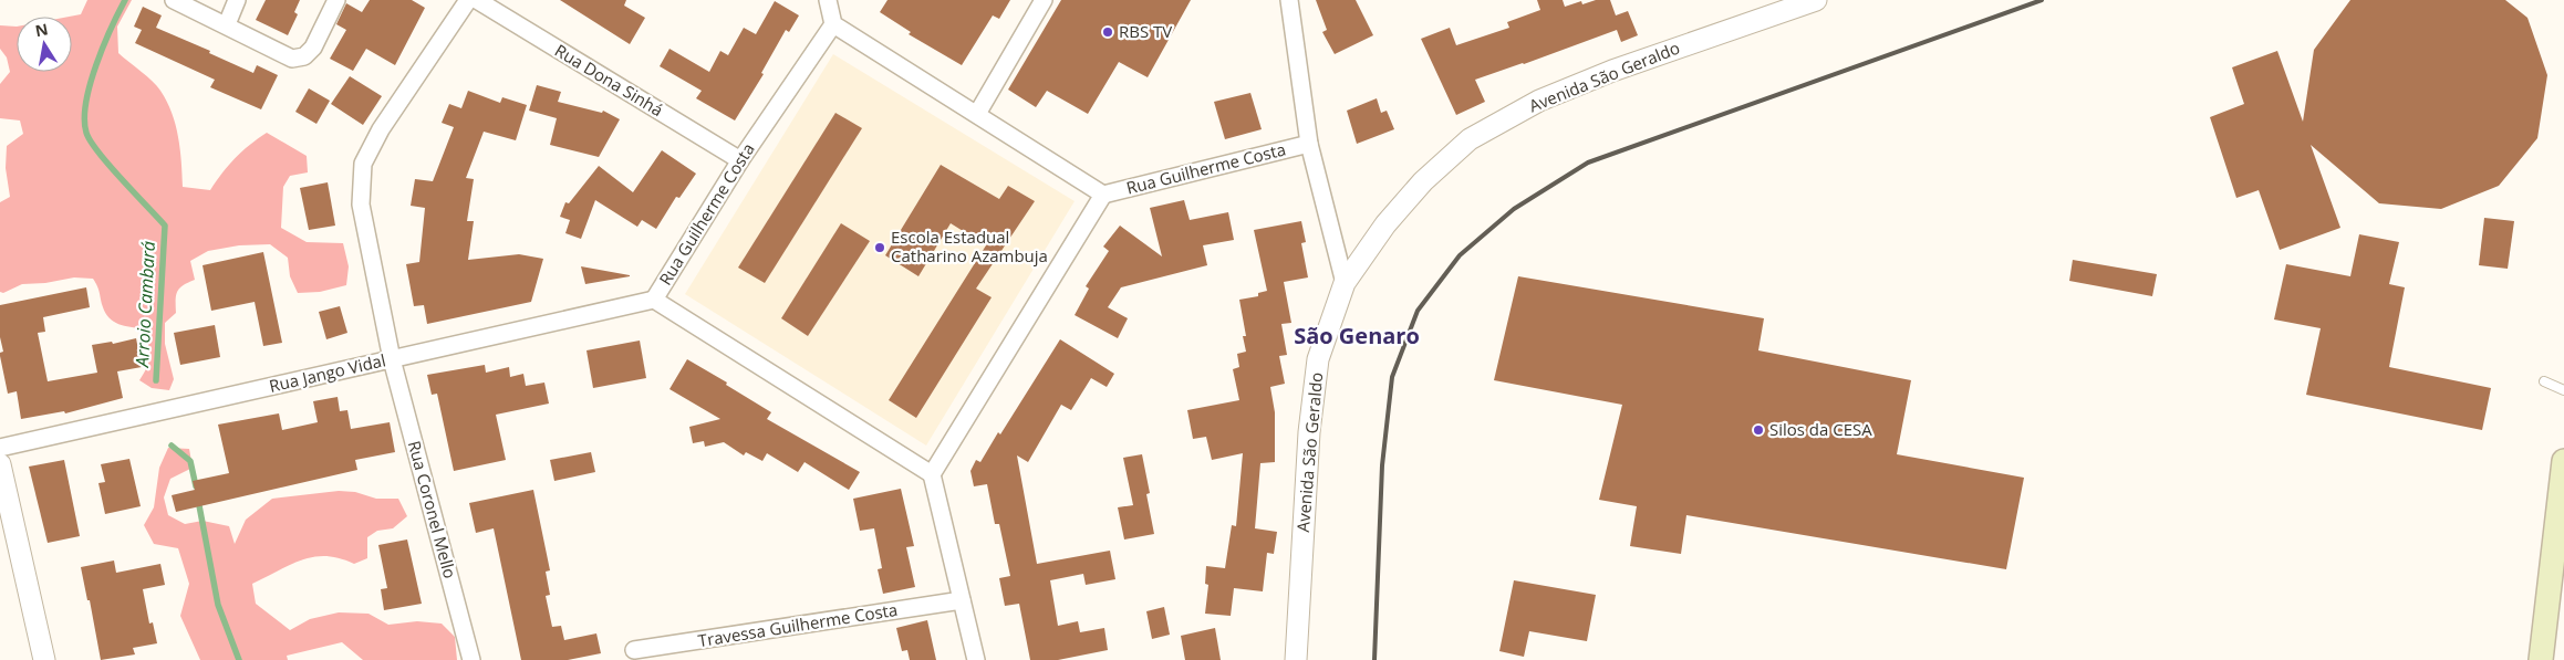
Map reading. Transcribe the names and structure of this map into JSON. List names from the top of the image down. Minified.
{"streets":{"street":["Avenida São Geraldo","Rua Dona Sinhá","Rua Guilherme Costa","Rua Jango Vidal","Rua Coronel Mello","Travessa Guilherme Costa"]},"crossings":[["Rua Dona Sinhá","Rua Guilherme Costa"],["Rua Guilherme Costa","Rua Jango Vidal"],["Rua Jango Vidal","Rua Coronel Mello"]],"districts":["São Genaro"],"water":["Arroio Cambará"],"places":["RBS TV","Escola Estadual Catharino Azambuja","Silos da CESA"],"north":"top"}
